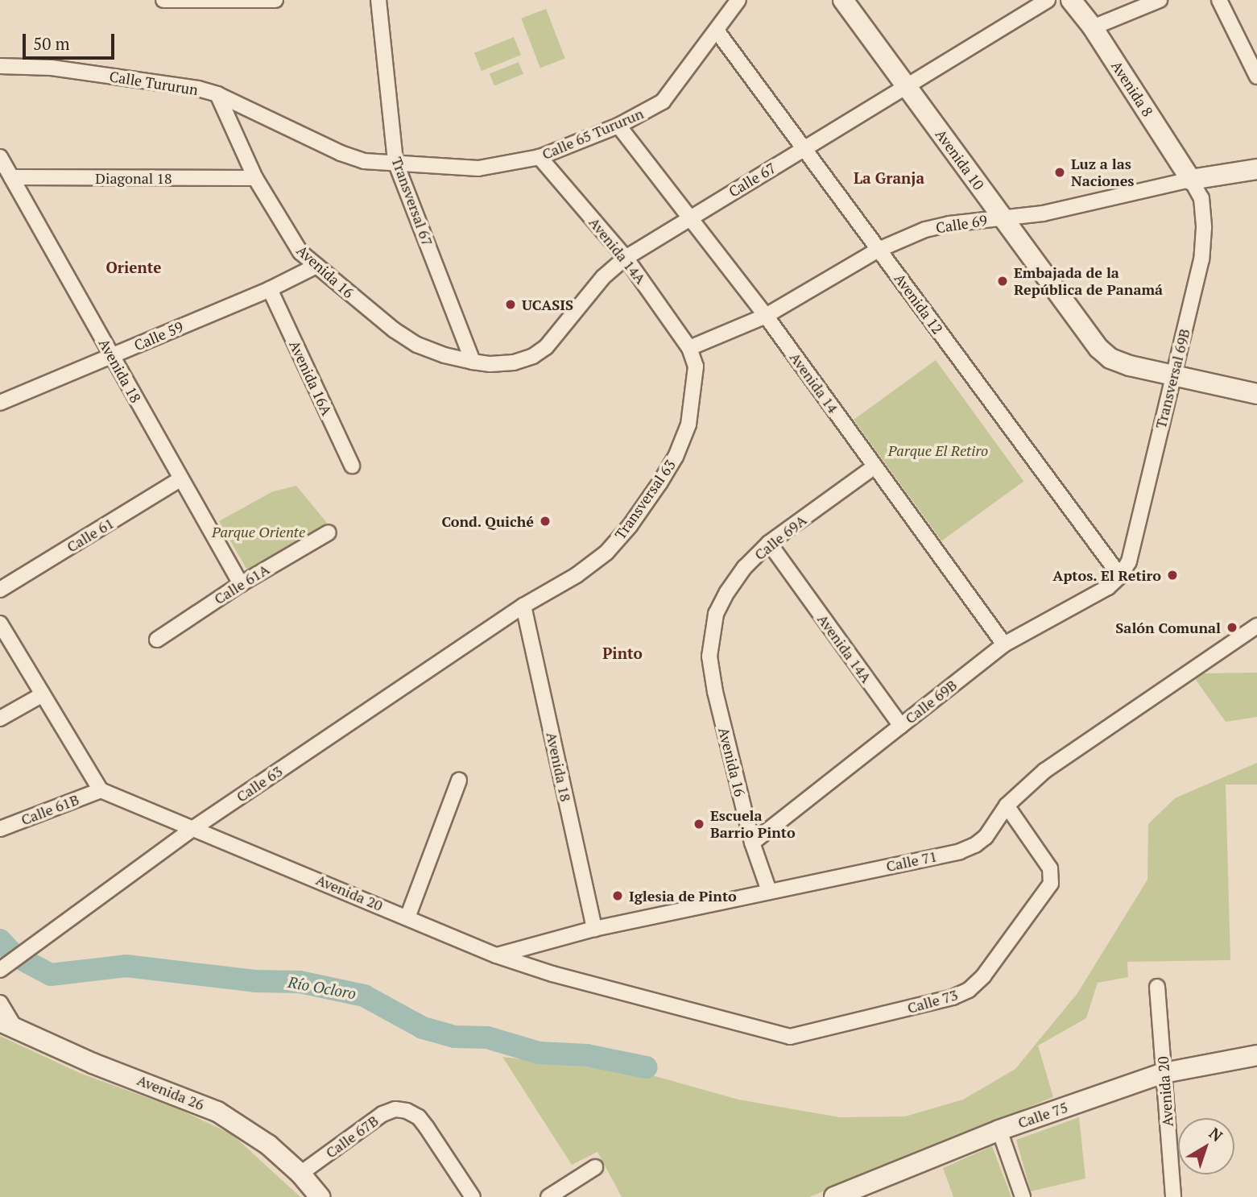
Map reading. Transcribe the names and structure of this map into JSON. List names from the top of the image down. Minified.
{"streets":{"street":["Calle Tururun","Avenida 8","Calle 65 Tururun","Avenida 10","Diagonal 18","Calle 67","Transversal 67","Calle 69","Avenida 14A","Avenida 16","Avenida 12","Calle 59","Avenida 18","Avenida 16A","Transversal 69B","Avenida 14","Transversal 63","Calle 61","Calle 69A","Calle 61A","Calle 69B","Calle 63","Calle 61B","Calle 71","Avenida 20","Calle 73","Avenida 26","Calle 75","Calle 67B"]},"crossings":[["Calle Tururun","Calle 65 Tururun"],["Calle Tururun","Transversal 67"],["Calle Tururun","Avenida 16"],["Avenida 8","Calle 69"],["Avenida 8","Transversal 69B"],["Calle 65 Tururun","Transversal 67"],["Calle 65 Tururun","Avenida 14A"],["Calle 65 Tururun","Avenida 12"],["Calle 65 Tururun","Avenida 14"],["Avenida 10","Calle 67"],["Avenida 10","Calle 69"],["Avenida 10","Transversal 69B"],["Diagonal 18","Avenida 16"],["Diagonal 18","Avenida 18"],["Calle 67","Transversal 67"],["Calle 67","Avenida 14A"],["Calle 67","Avenida 16"],["Calle 67","Avenida 12"],["Calle 67","Avenida 14"],["Transversal 67","Avenida 16"],["Calle 69","Avenida 14A"],["Calle 69","Avenida 12"],["Calle 69","Transversal 69B"],["Calle 69","Avenida 14"],["Calle 69","Transversal 63"],["Avenida 14A","Transversal 63"],["Avenida 14A","Calle 69A"],["Avenida 14A","Calle 69B"],["Avenida 16","Calle 59"],["Avenida 16","Calle 69A"],["Avenida 16","Calle 69B"],["Avenida 16","Calle 71"],["Avenida 12","Transversal 69B"],["Avenida 12","Calle 69B"],["Calle 59","Avenida 18"],["Calle 59","Avenida 16A"],["Avenida 18","Transversal 63"],["Avenida 18","Calle 61"],["Avenida 18","Calle 61A"],["Avenida 18","Calle 63"],["Avenida 18","Calle 71"],["Transversal 69B","Calle 69B"],["Avenida 14","Calle 69A"],["Avenida 14","Calle 69B"],["Transversal 63","Calle 63"],["Calle 63","Avenida 20"],["Calle 61B","Avenida 20"],["Calle 71","Avenida 20"],["Calle 71","Calle 73"],["Avenida 20","Calle 73"],["Avenida 20","Calle 75"],["Avenida 26","Calle 67B"]],"districts":["La Granja","Oriente","Pinto"],"water":["Río Ocloro"],"parks":["Parque El Retiro","Parque Oriente"],"places":["Luz a las Naciones","Embajada de la República de Panamá","UCASIS","Cond. Quiché","Aptos. El Retiro","Salón Comunal","Escuela Barrio Pinto","Iglesia de Pinto"],"scale_bar":"50 m","north":"top right"}
